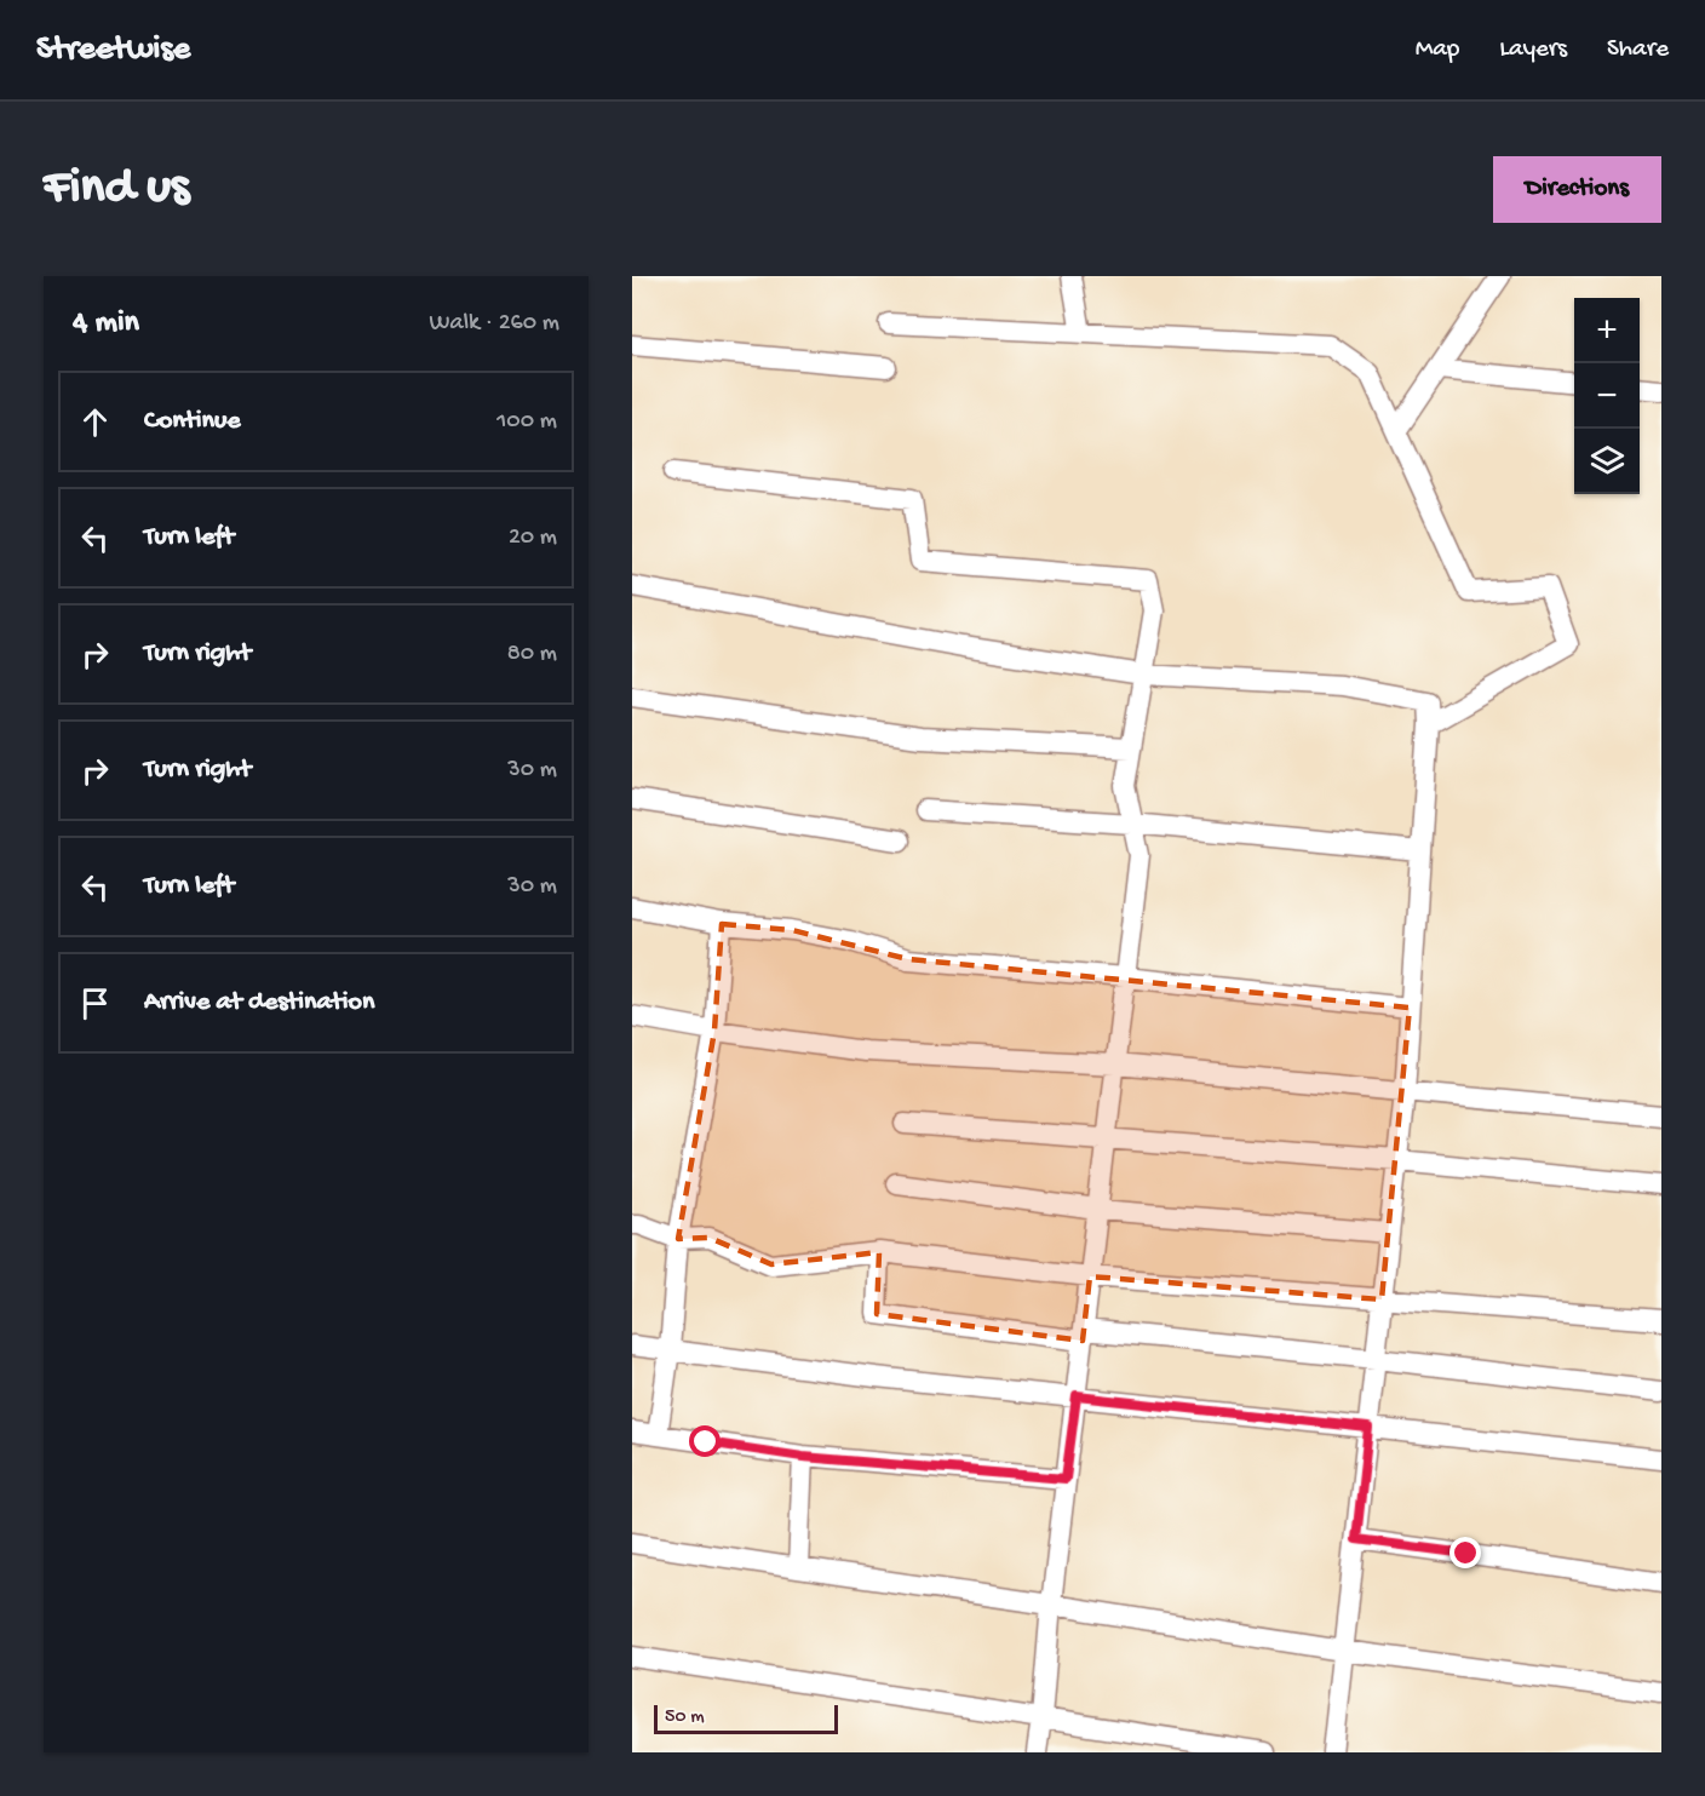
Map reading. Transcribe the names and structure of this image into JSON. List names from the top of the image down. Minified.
{"scale_bar":"50 m","page":{"header":"Streetwise","nav":["Map","Layers","Share"],"buttons":"Directions","title":"Find us","heading":["4 min","Walk · 260 m"],"map_buttons":["+","−"],"list":[["Continue","100 m"],["Turn left","20 m"],["Turn right","80 m"],["Turn right","30 m"],["Turn left","30 m"],"Arrive at destination"],"scale":"50 m"}}
